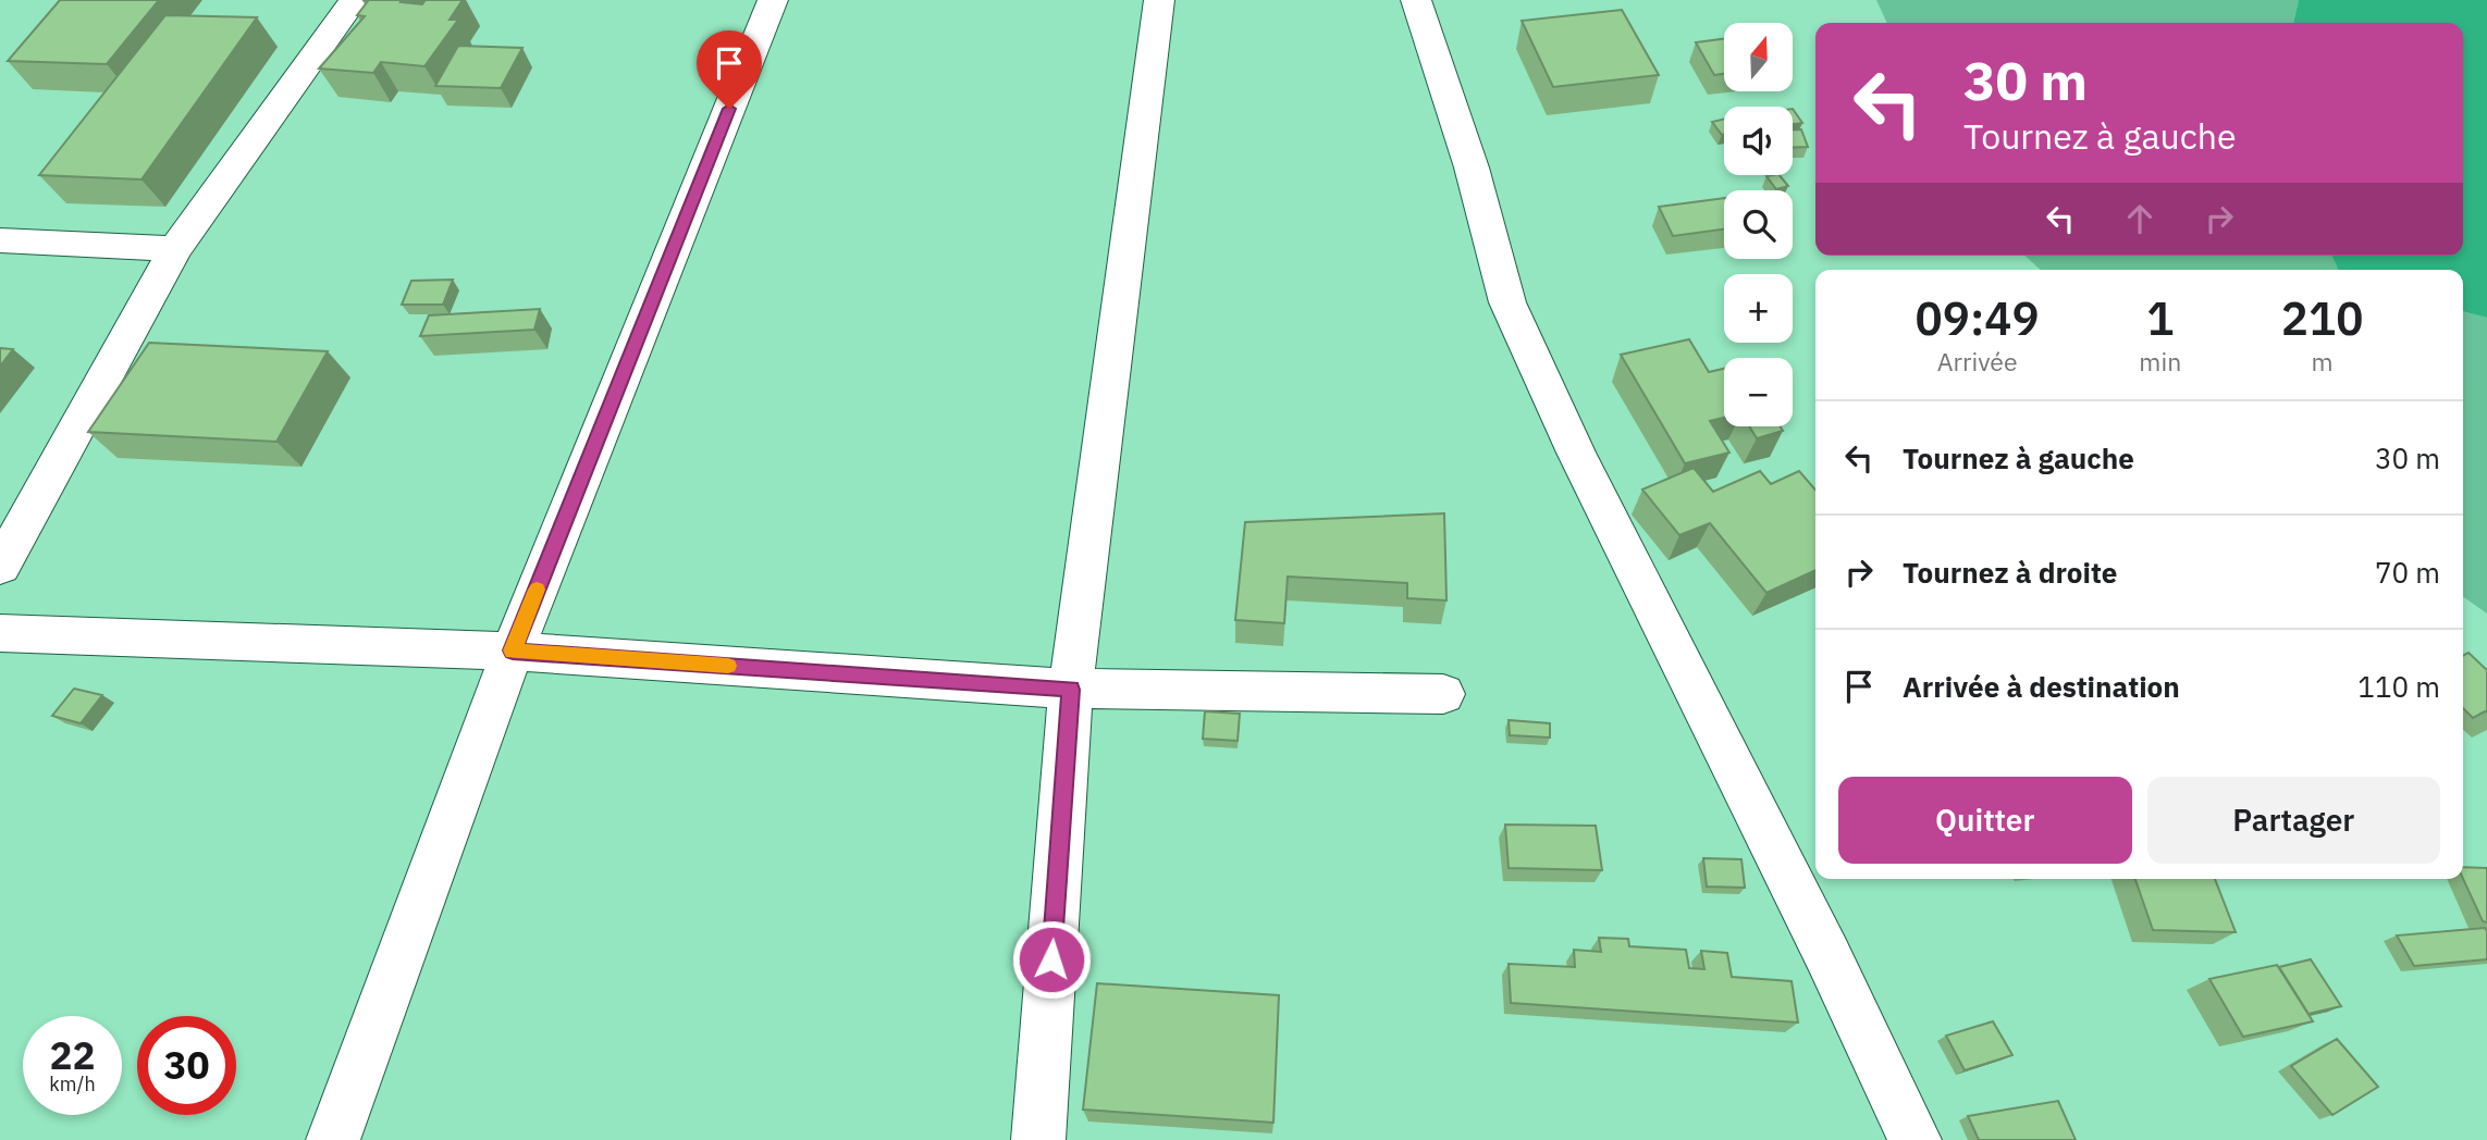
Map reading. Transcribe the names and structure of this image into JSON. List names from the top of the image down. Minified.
{"north":"top","page":{"map_buttons":["+","−"],"turn":["30 m","Tournez à gauche"],"eta":["09:49","Arrivée","1","min","210","m"],"list":[{"name":"Tournez à gauche","value":"30 m"},{"name":"Tournez à droite","value":"70 m"},{"name":"Arrivée à destination","value":"110 m"}],"buttons":["Quitter","Partager"],"speed":"22 km/h","limit":"30"}}
